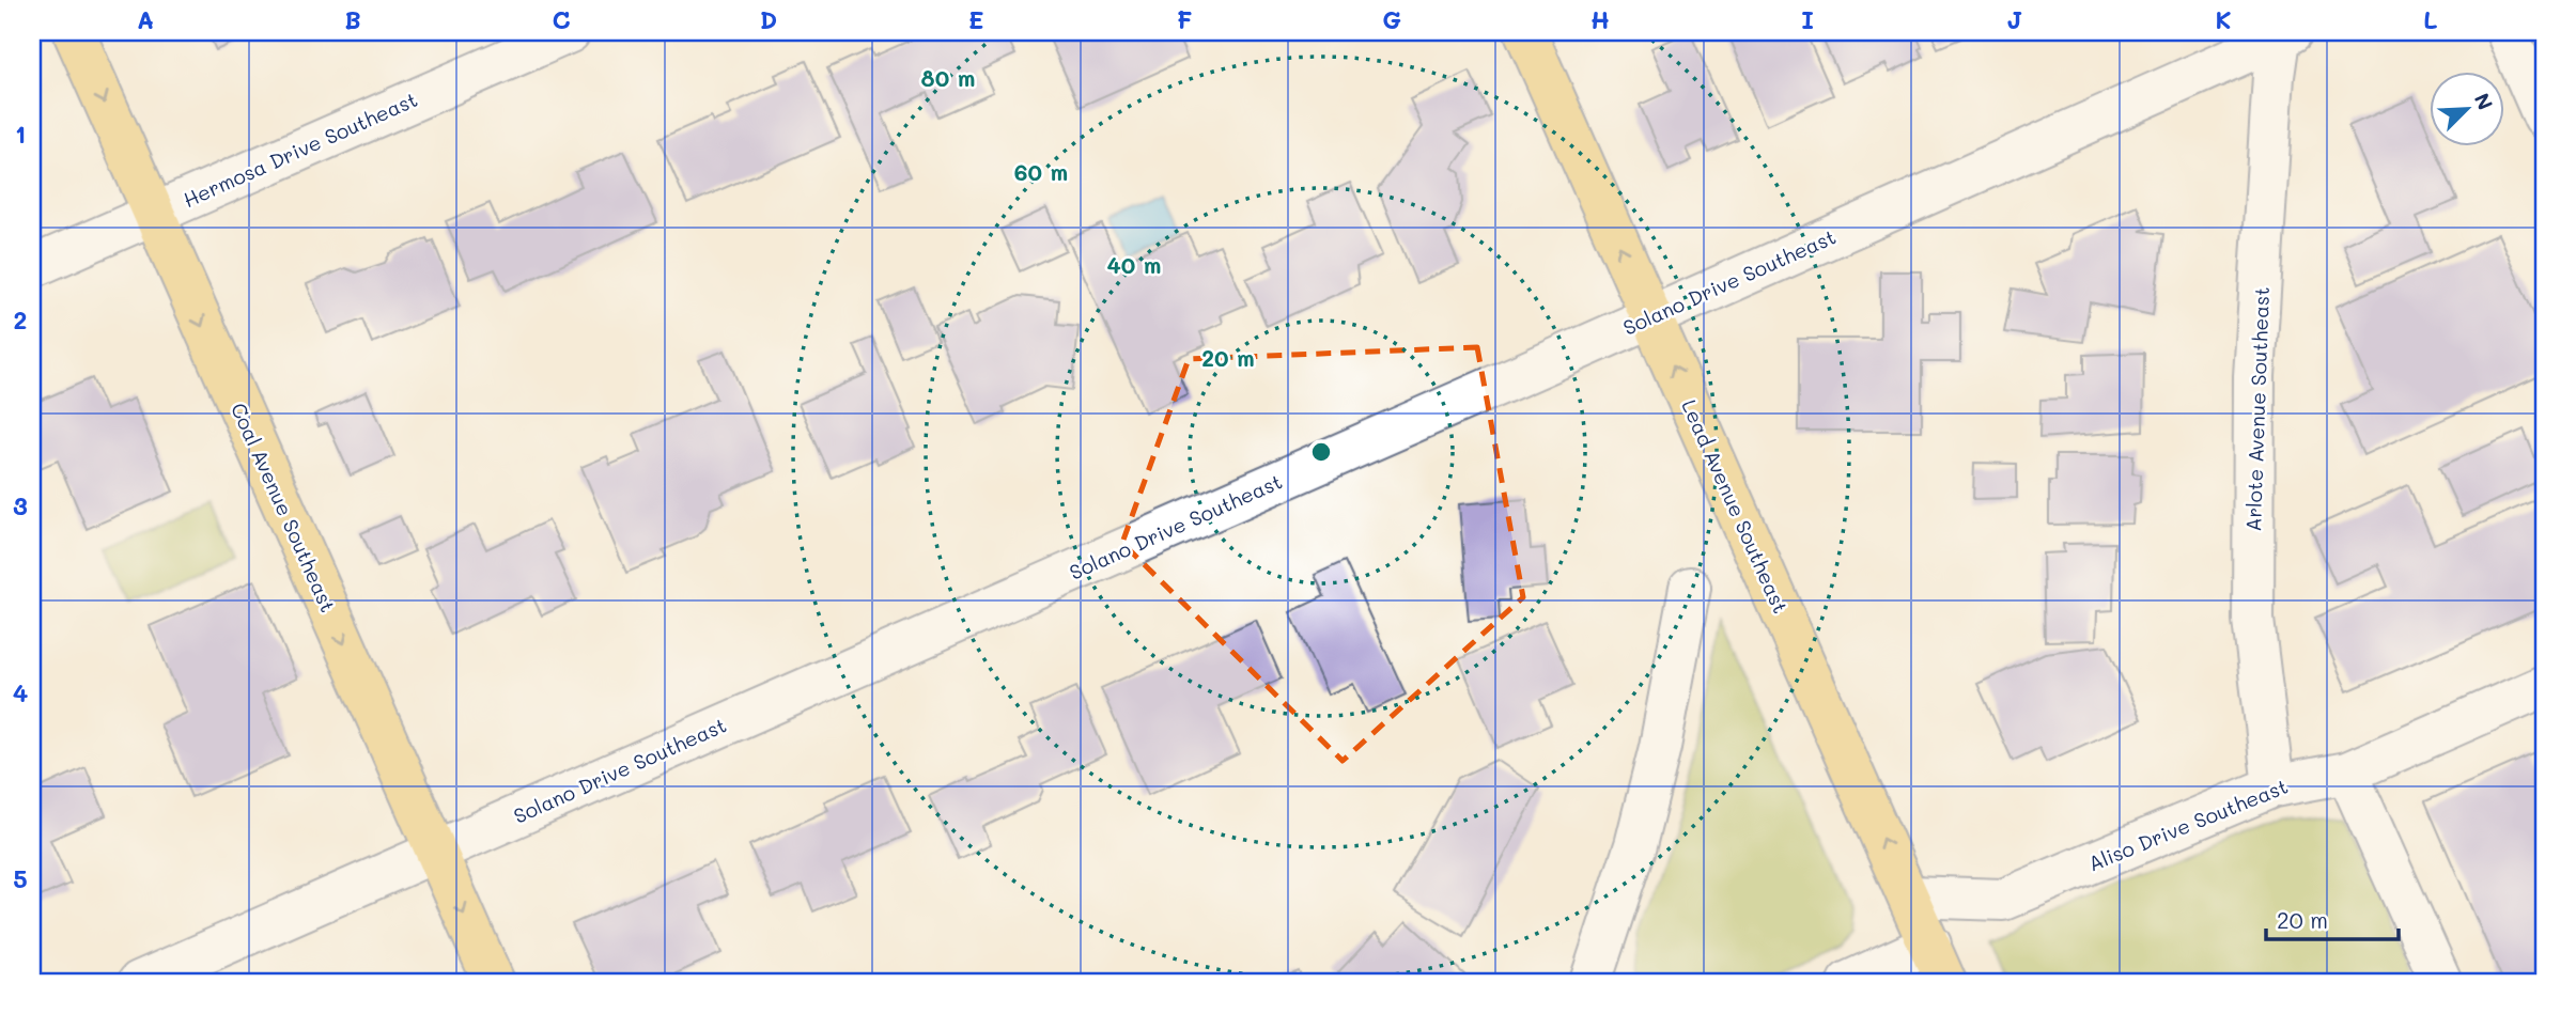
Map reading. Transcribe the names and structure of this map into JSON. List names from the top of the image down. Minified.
{"streets":{"main road":["Lead Avenue Southeast","Coal Avenue Southeast"],"street":["Hermosa Drive Southeast","Solano Drive Southeast","Arlote Avenue Southeast","Aliso Drive Southeast"]},"crossings":[["Hermosa Drive Southeast","Coal Avenue Southeast"],["Solano Drive Southeast","Arlote Avenue Southeast"],["Solano Drive Southeast","Lead Avenue Southeast"],["Solano Drive Southeast","Coal Avenue Southeast"],["Arlote Avenue Southeast","Aliso Drive Southeast"],["Lead Avenue Southeast","Aliso Drive Southeast"]],"one_way":["Lead Avenue Southeast","Coal Avenue Southeast"],"scale_bar":"20 m","north":"top right","grid":{"columns":["A","B","C","D","E","F","G","H","I","J","K","L"],"rows":["1","2","3","4","5"]},"rings":["80 m","60 m","40 m","20 m"]}
